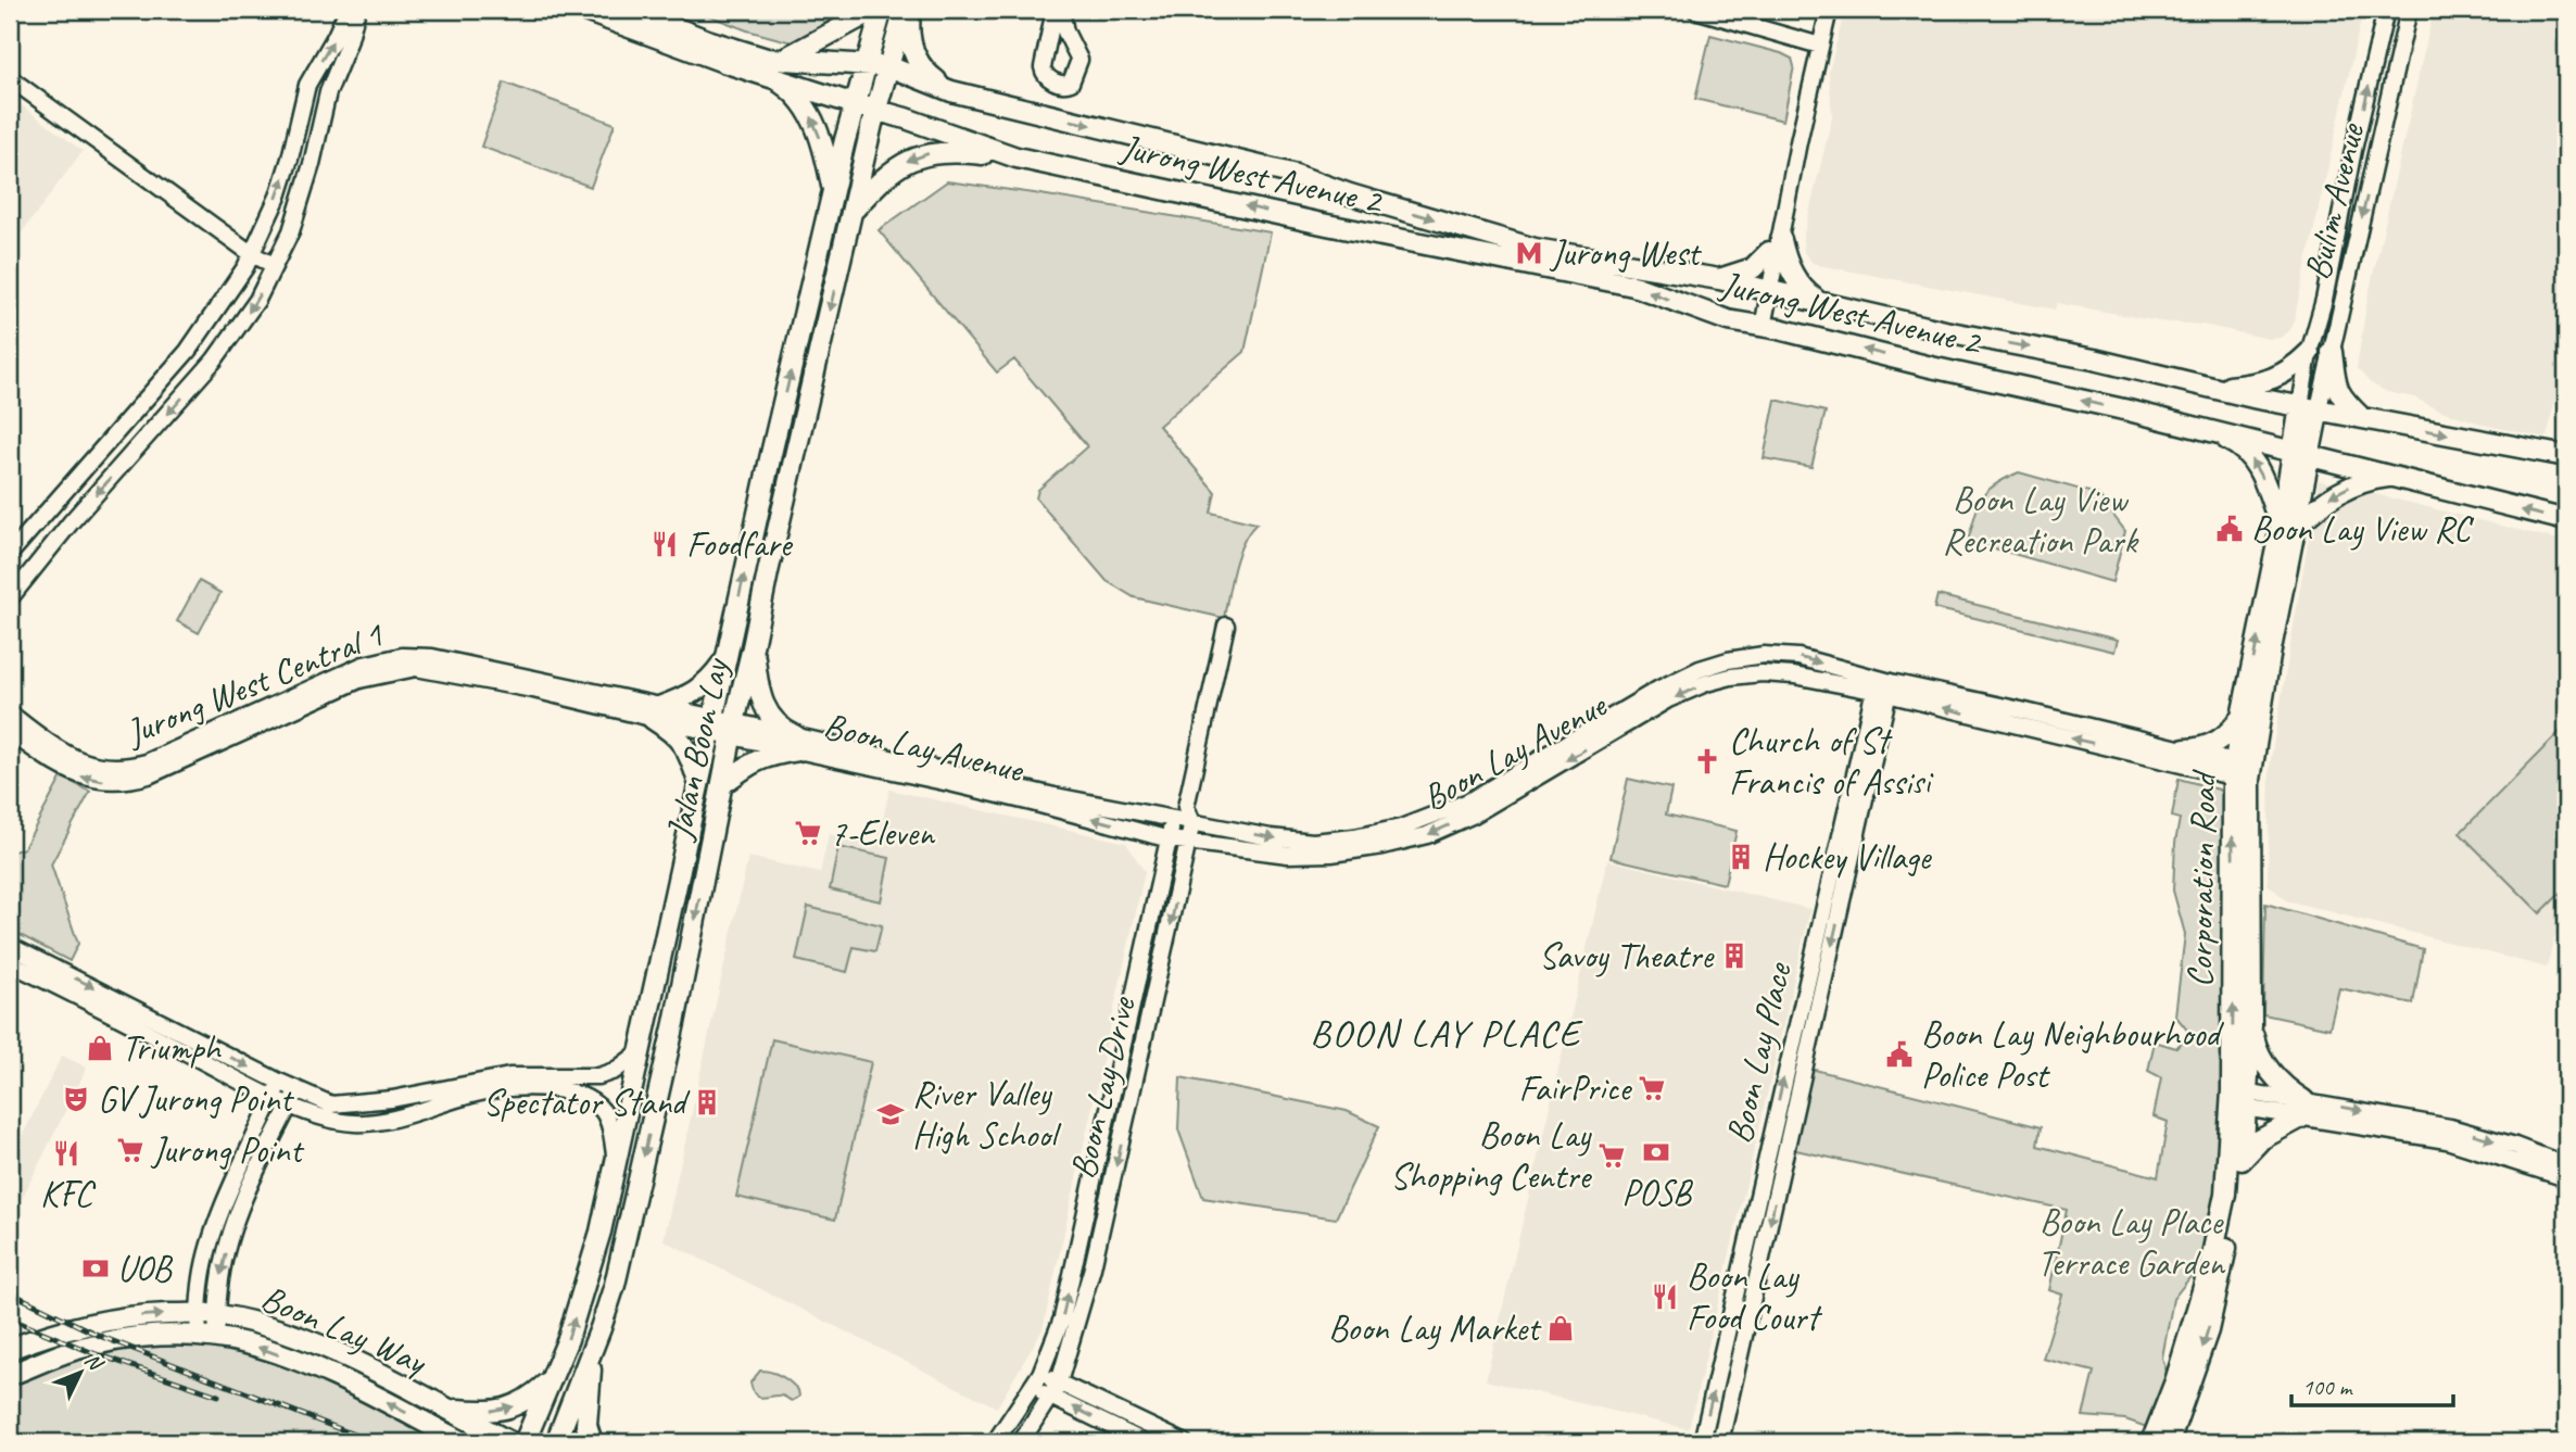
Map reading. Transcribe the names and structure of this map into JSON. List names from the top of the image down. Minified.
{"streets":{"main road":["Jurong West Avenue 2","Jalan Boon Lay","Corporation Road","Boon Lay Way"],"street":["Bulim Avenue","Jurong West Central 1","Boon Lay Avenue","Boon Lay Place","Boon Lay Drive"]},"crossings":[["Jurong West Avenue 2","Bulim Avenue"],["Jurong West Avenue 2","Jalan Boon Lay"],["Jurong West Avenue 2","Corporation Road"],["Bulim Avenue","Corporation Road"],["Jurong West Central 1","Boon Lay Avenue"],["Jurong West Central 1","Jalan Boon Lay"],["Boon Lay Avenue","Jalan Boon Lay"],["Boon Lay Avenue","Corporation Road"],["Boon Lay Avenue","Boon Lay Place"],["Boon Lay Avenue","Boon Lay Drive"]],"districts":["BOON LAY PLACE"],"parks":["Boon Lay View Recreation Park","Boon Lay Place Terrace Garden"],"places":{"metro station":["Jurong West"],"public building":["Boon Lay View RC","Boon Lay Neighbourhood Police Post"],"restaurant":["Foodfare","KFC","Boon Lay Food Court"],"church":["Church of St Francis of Assisi"],"supermarket":["7-Eleven","FairPrice","Jurong Point","Boon Lay Shopping Centre"],"building":["Hockey Village","Savoy Theatre","Spectator Stand"],"shop":["Triumph","Boon Lay Market"],"theatre":["GV Jurong Point"],"school or university":["River Valley High School"],"bank":["POSB","UOB"]},"scale_bar":"100 m","north":"top right"}
